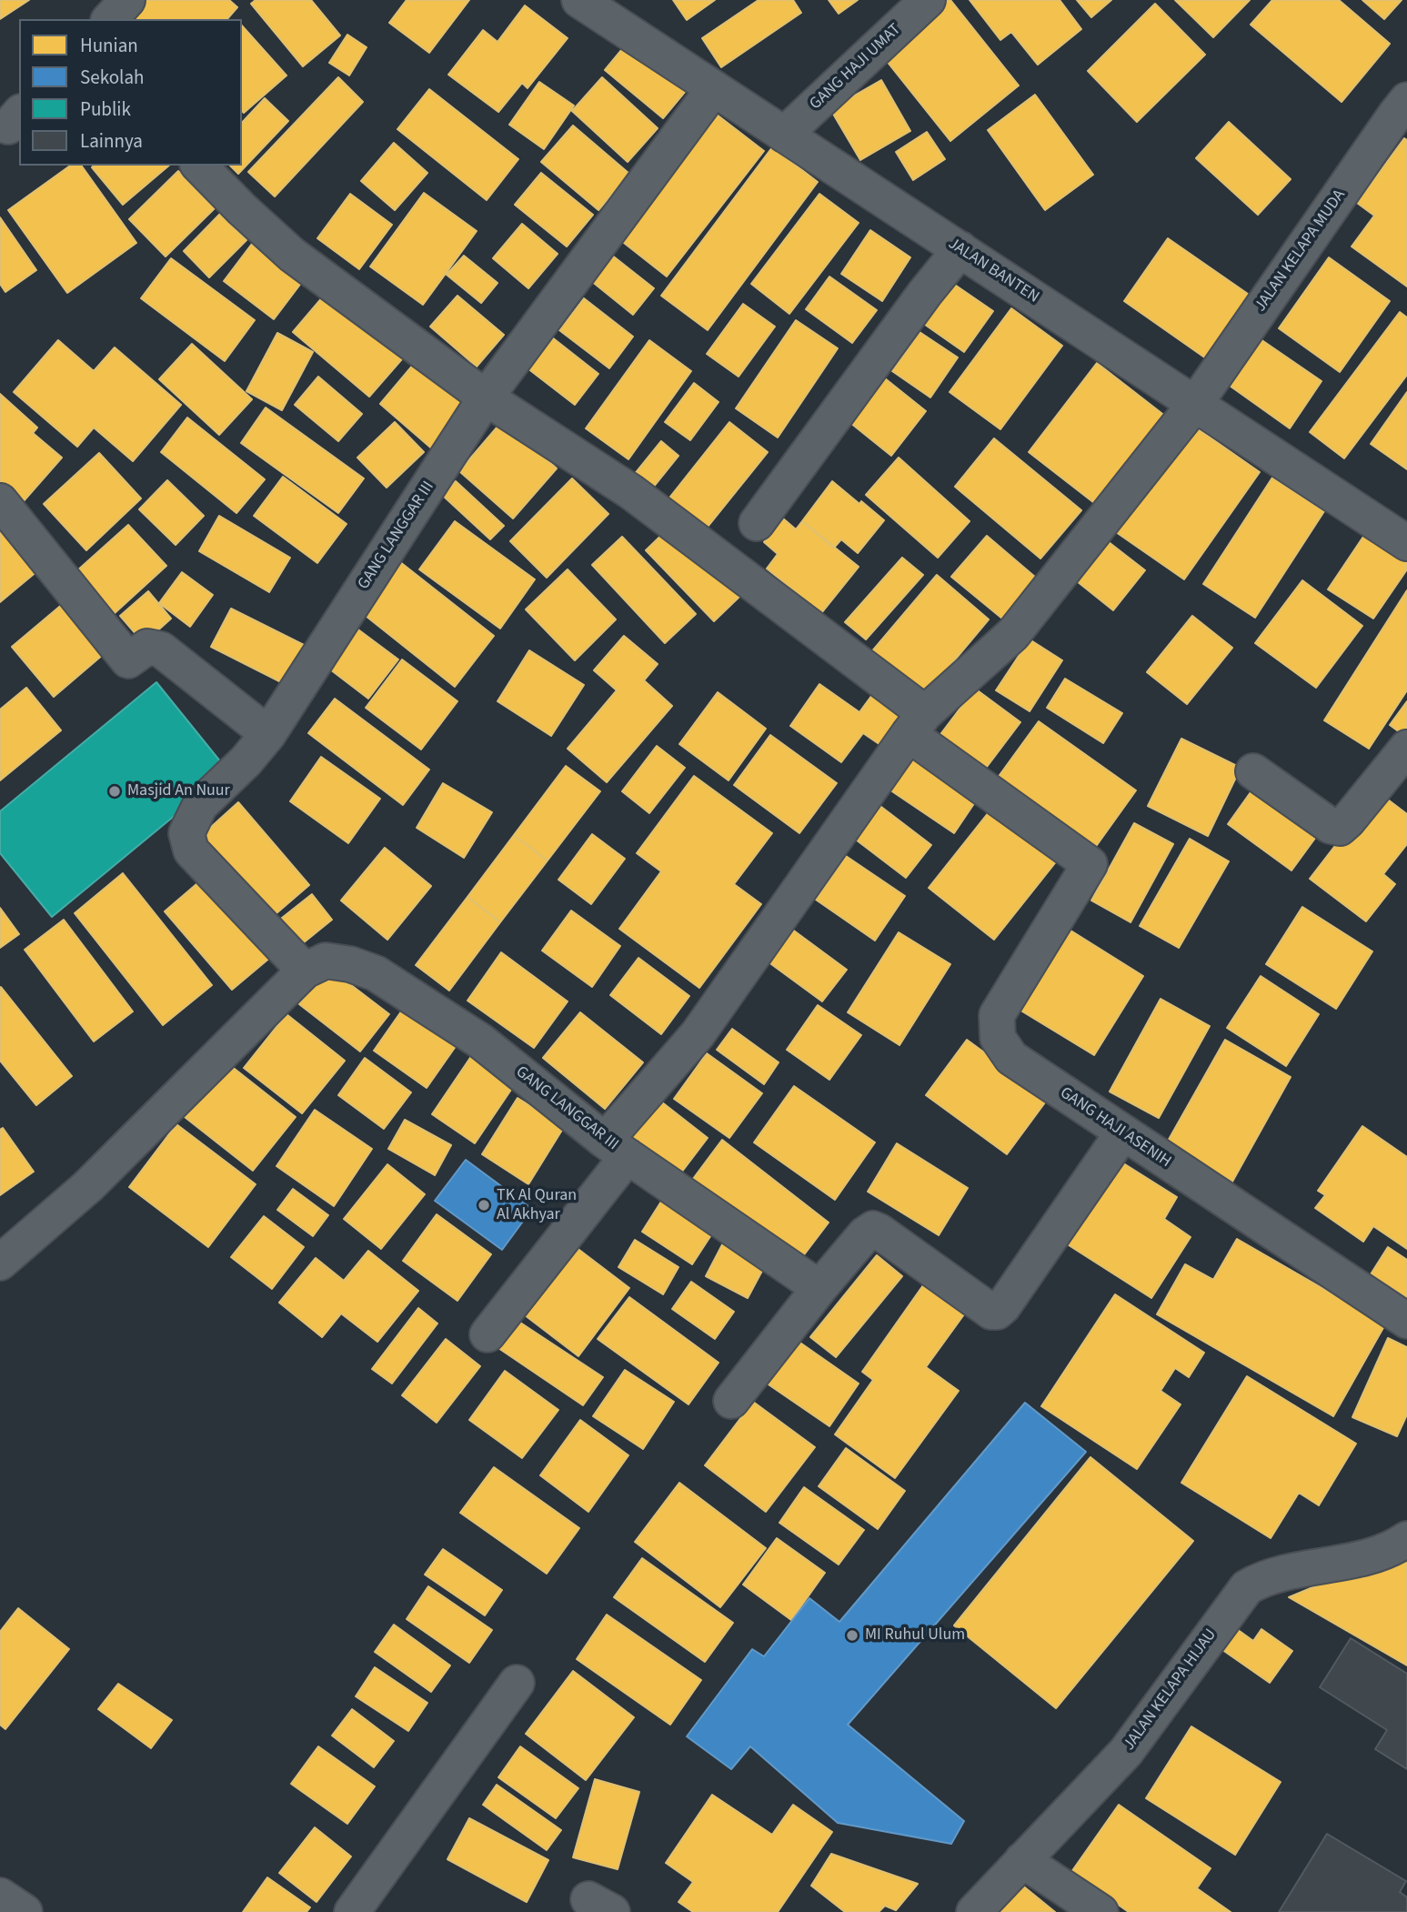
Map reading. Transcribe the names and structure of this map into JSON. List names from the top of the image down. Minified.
{"streets":{"street":["GANG HAJI UMAT","JALAN KELAPA MUDA","JALAN BANTEN","GANG LANGGAR III","GANG HAJI ASENIH","JALAN KELAPA HIJAU"]},"crossings":[["GANG HAJI UMAT","JALAN BANTEN"],["JALAN KELAPA MUDA","JALAN BANTEN"],["JALAN KELAPA MUDA","GANG LANGGAR III"],["JALAN KELAPA MUDA","GANG HAJI ASENIH"],["JALAN BANTEN","GANG LANGGAR III"]],"places":["Masjid An Nuur","TK Al Quran Al Akhyar","MI Ruhul Ulum"],"legend":["Hunian","Sekolah","Publik","Lainnya"]}
